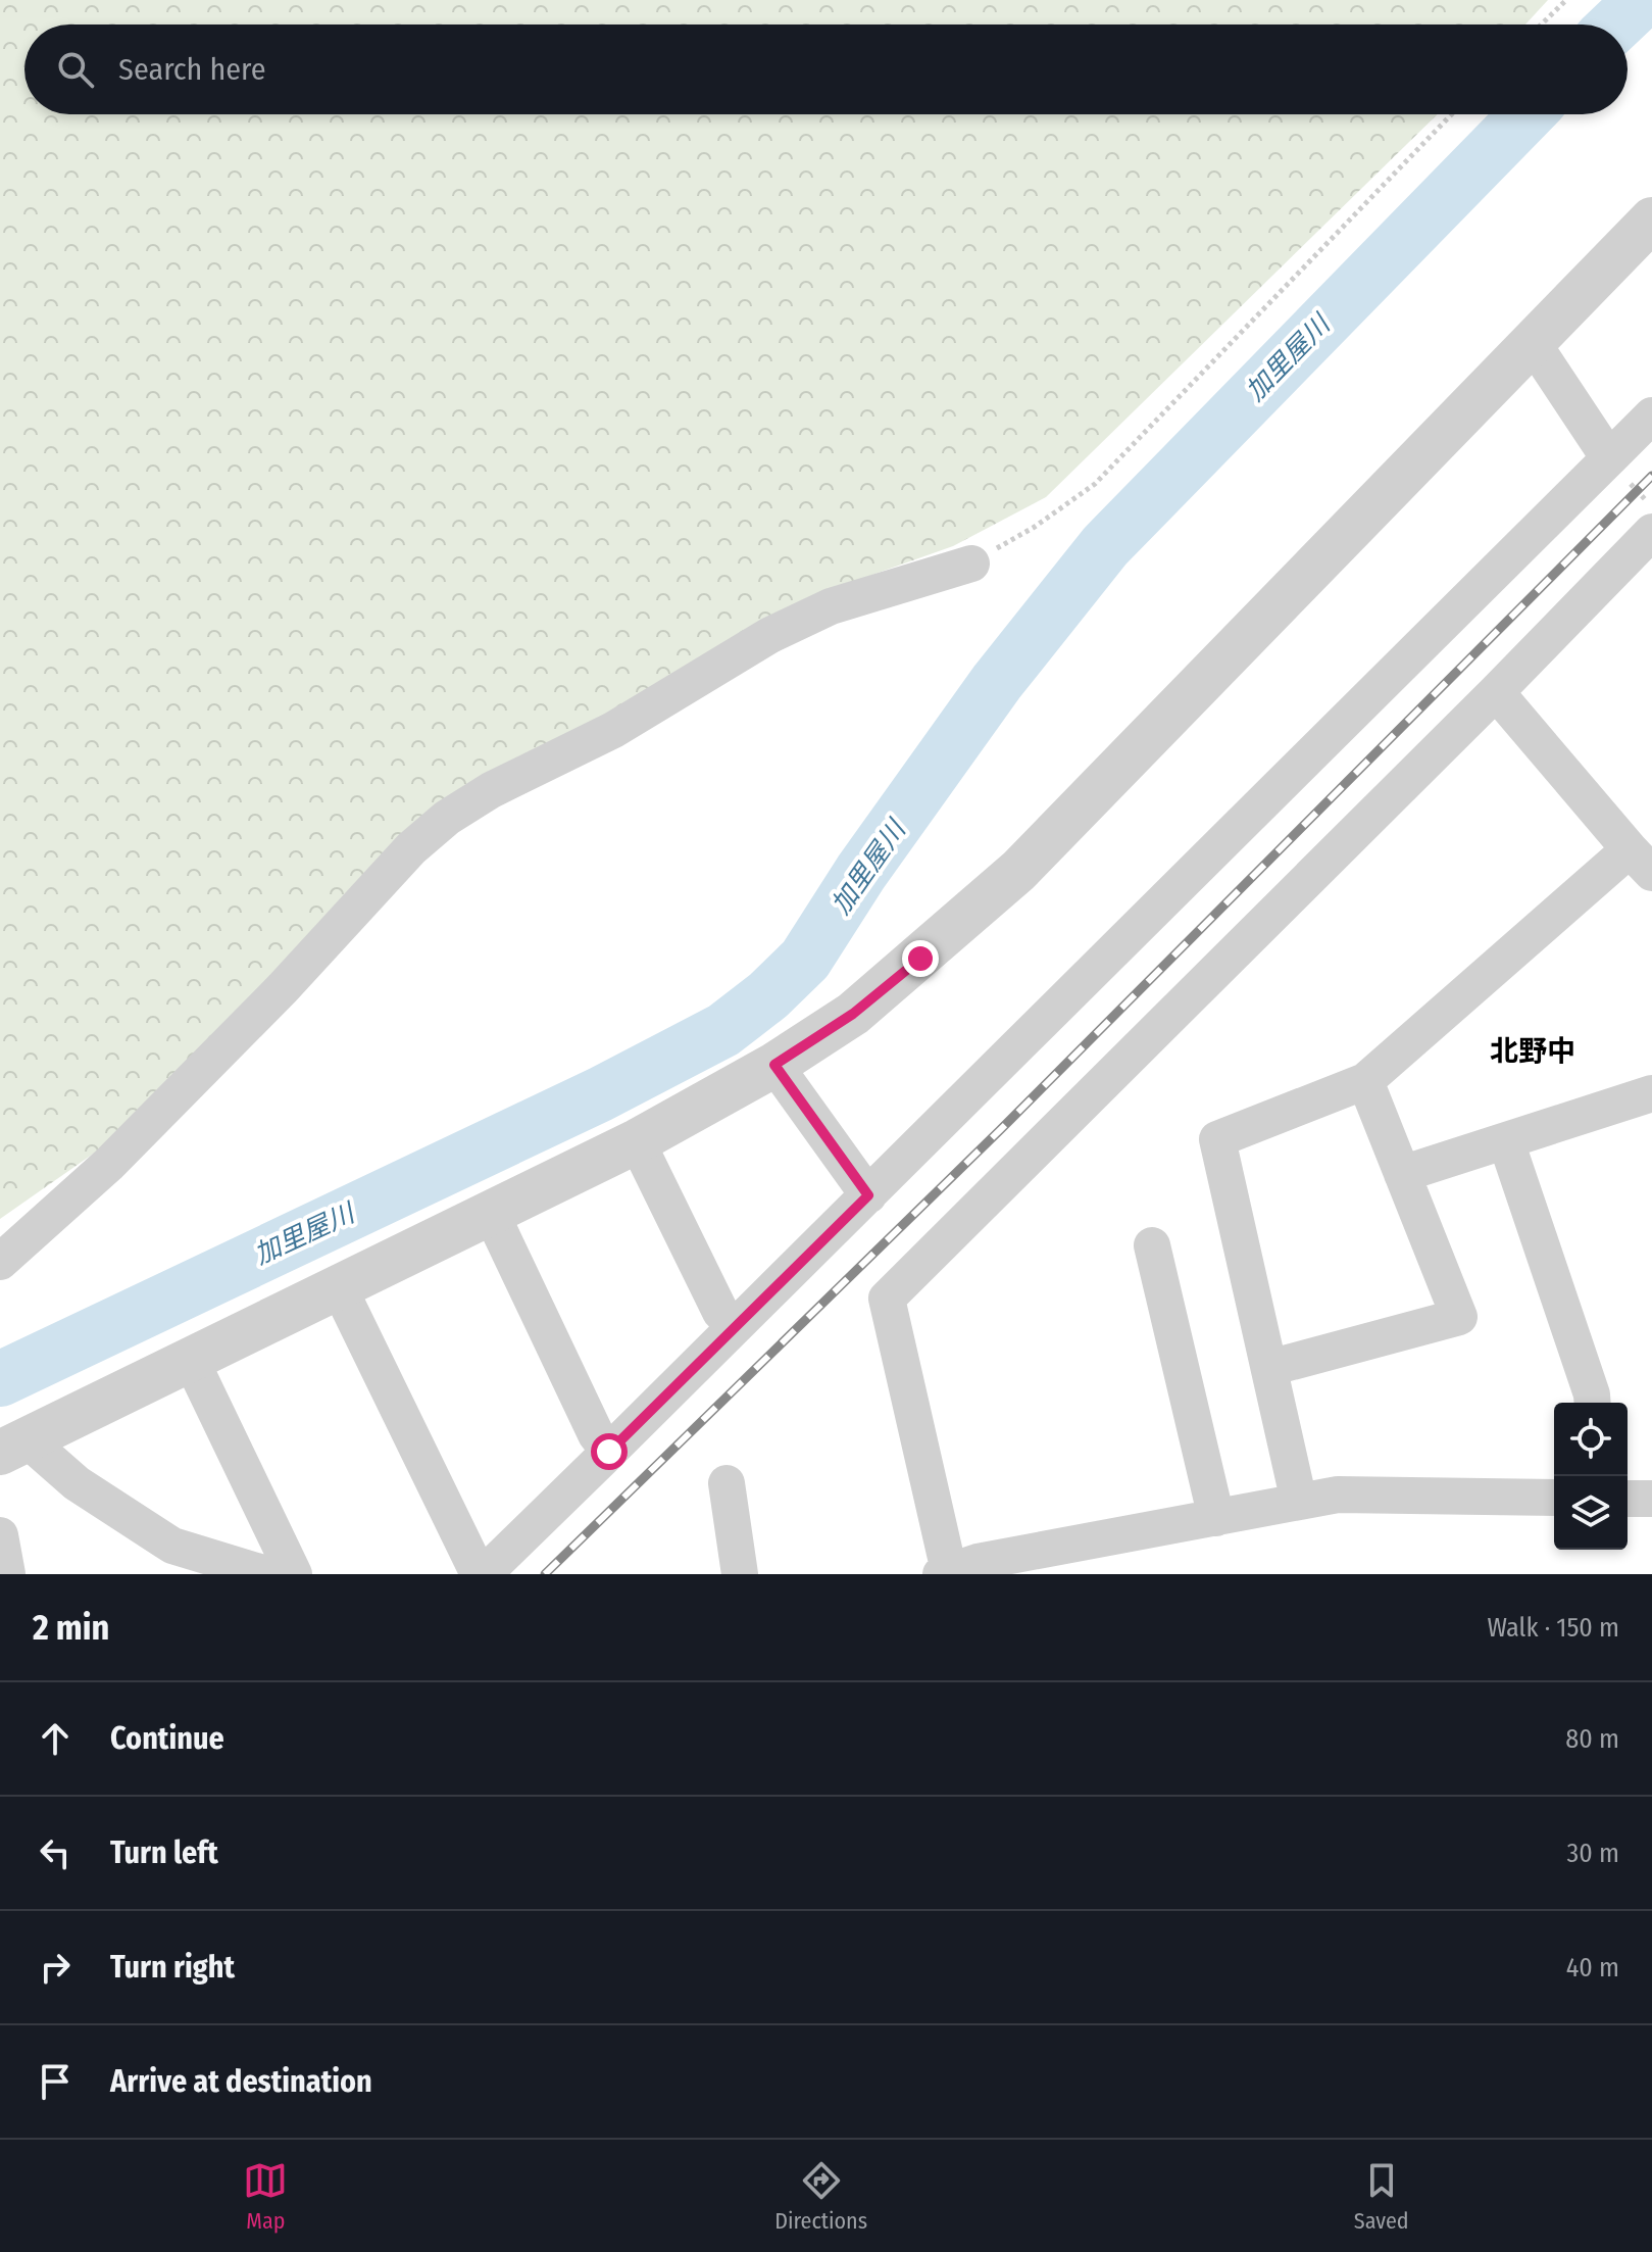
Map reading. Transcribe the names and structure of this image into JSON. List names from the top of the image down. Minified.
{"districts":["北野中"],"water":["加里屋川"],"page":{"search":"Search here","heading":["2 min","Walk · 150 m"],"list":[["Continue","80 m"],["Turn left","30 m"],["Turn right","40 m"],"Arrive at destination"],"nav":["Map","Directions","Saved"]}}
